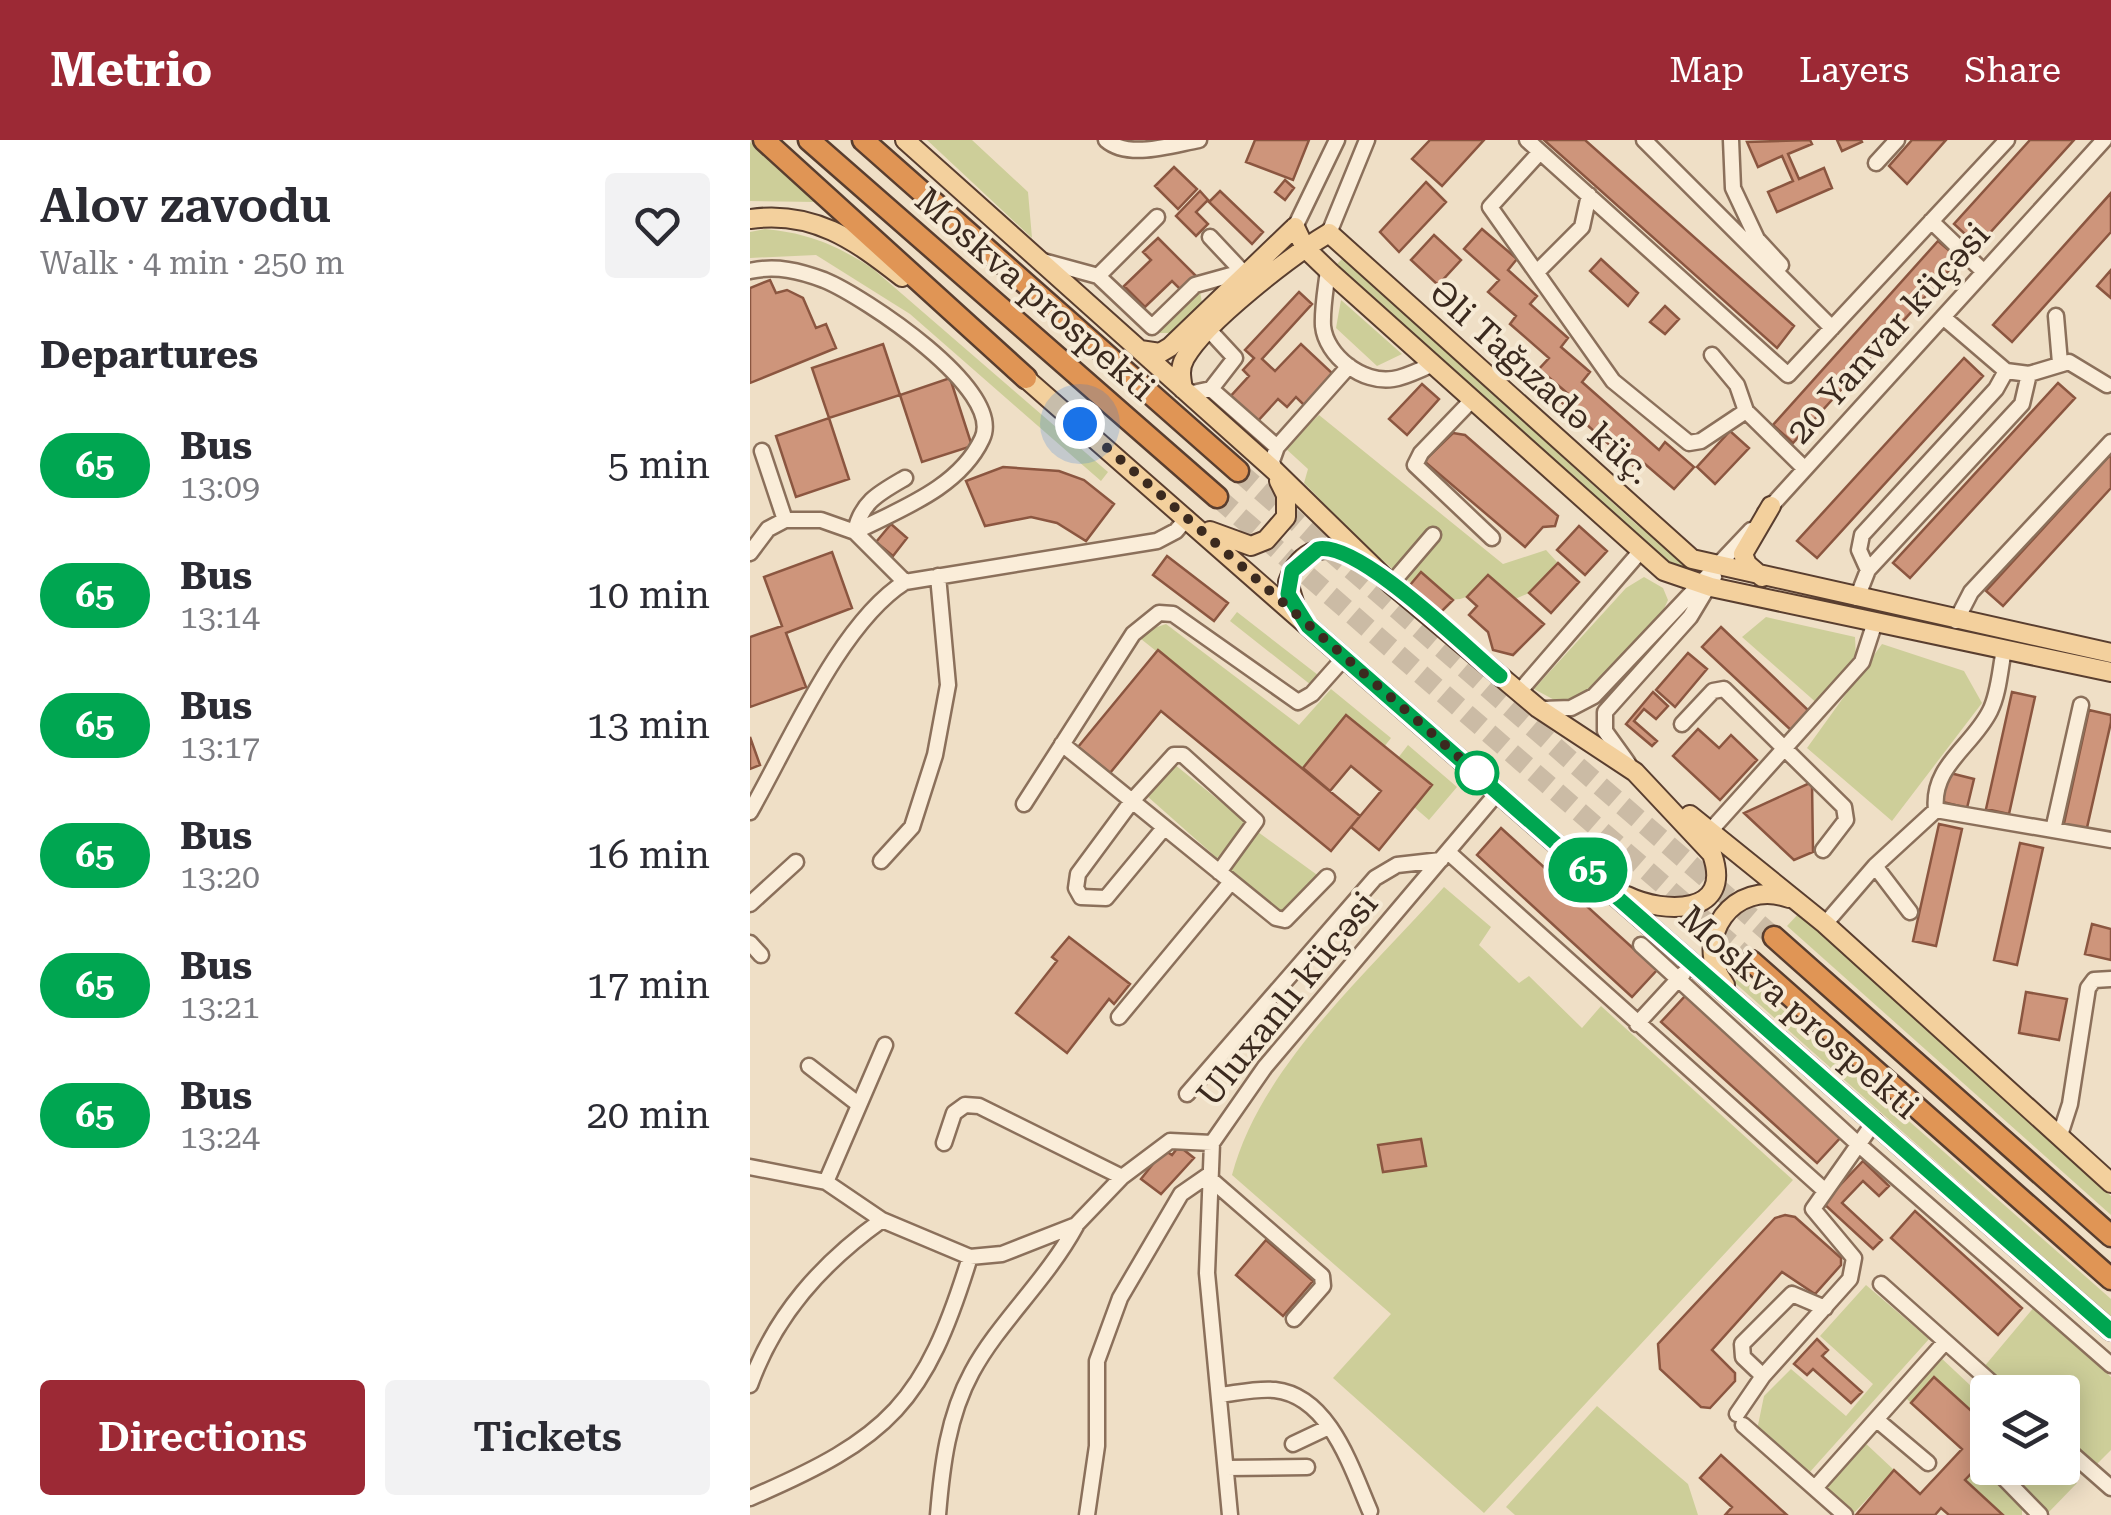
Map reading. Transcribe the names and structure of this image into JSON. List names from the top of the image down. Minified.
{"streets":{"highway":["Moskva prospekti"],"main road":["Əli Tağızadə küç."],"street":["20 Yanvar küçəsi","Uluxanlı küçəsi"]},"crossings":[["Moskva prospekti","Uluxanlı küçəsi"],["20 Yanvar küçəsi","Əli Tağızadə küç."]],"lines":["bus line 65"],"page":{"header":"Metrio","nav":["Map","Layers","Share"],"heading":[["Alov zavodu","Walk · 4 min · 250 m"],"Departures"],"on_map":"65","list":[{"mark":"65","name":"Bus","note":"13:09","value":"5 min"},{"mark":"65","name":"Bus","note":"13:14","value":"10 min"},{"mark":"65","name":"Bus","note":"13:17","value":"13 min"},{"mark":"65","name":"Bus","note":"13:20","value":"16 min"},{"mark":"65","name":"Bus","note":"13:21","value":"17 min"},{"mark":"65","name":"Bus","note":"13:24","value":"20 min"}],"buttons":["Directions","Tickets"]}}
